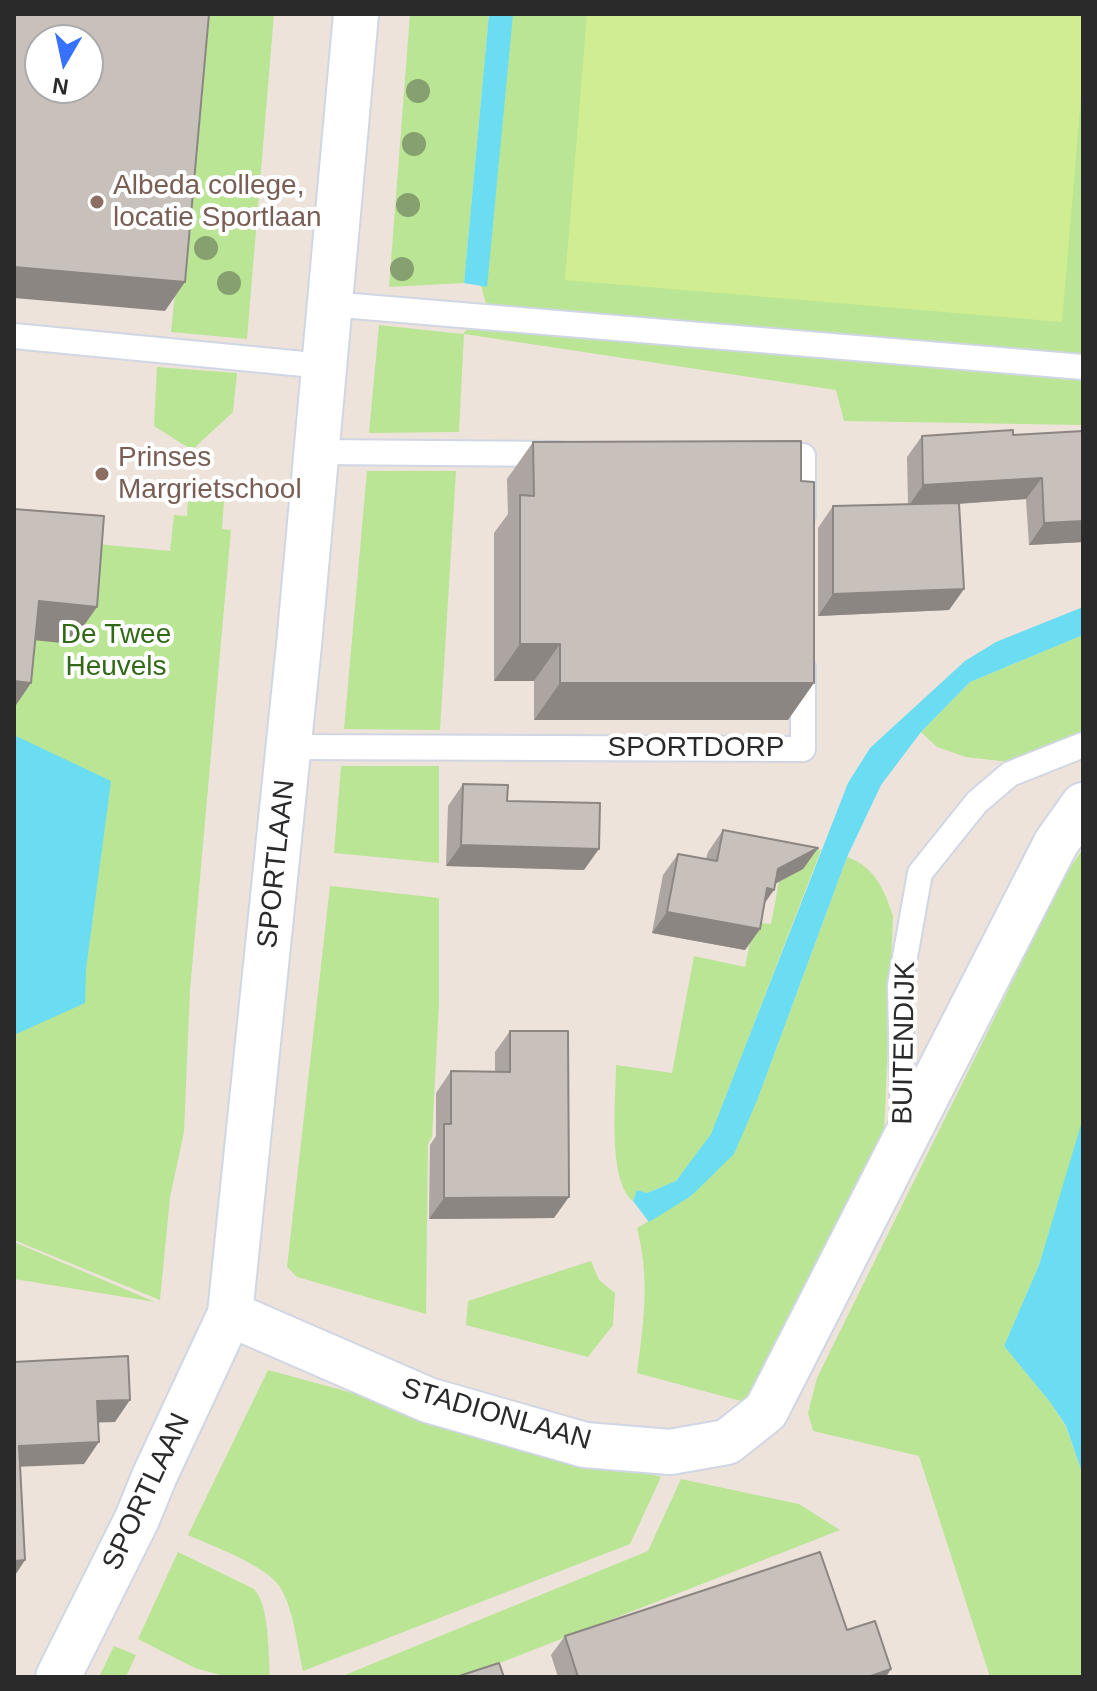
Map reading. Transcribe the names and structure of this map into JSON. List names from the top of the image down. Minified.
{"streets":{"street":["SPORTLAAN","BUITENDIJK","STADIONLAAN"],"lane":["SPORTDORP"]},"crossings":[["SPORTDORP","SPORTLAAN"],["SPORTLAAN","STADIONLAAN"],["BUITENDIJK","STADIONLAAN"]],"parks":["De Twee Heuvels"],"places":["Albeda college, locatie Sportlaan","Prinses Margrietschool"],"north":"bottom"}
